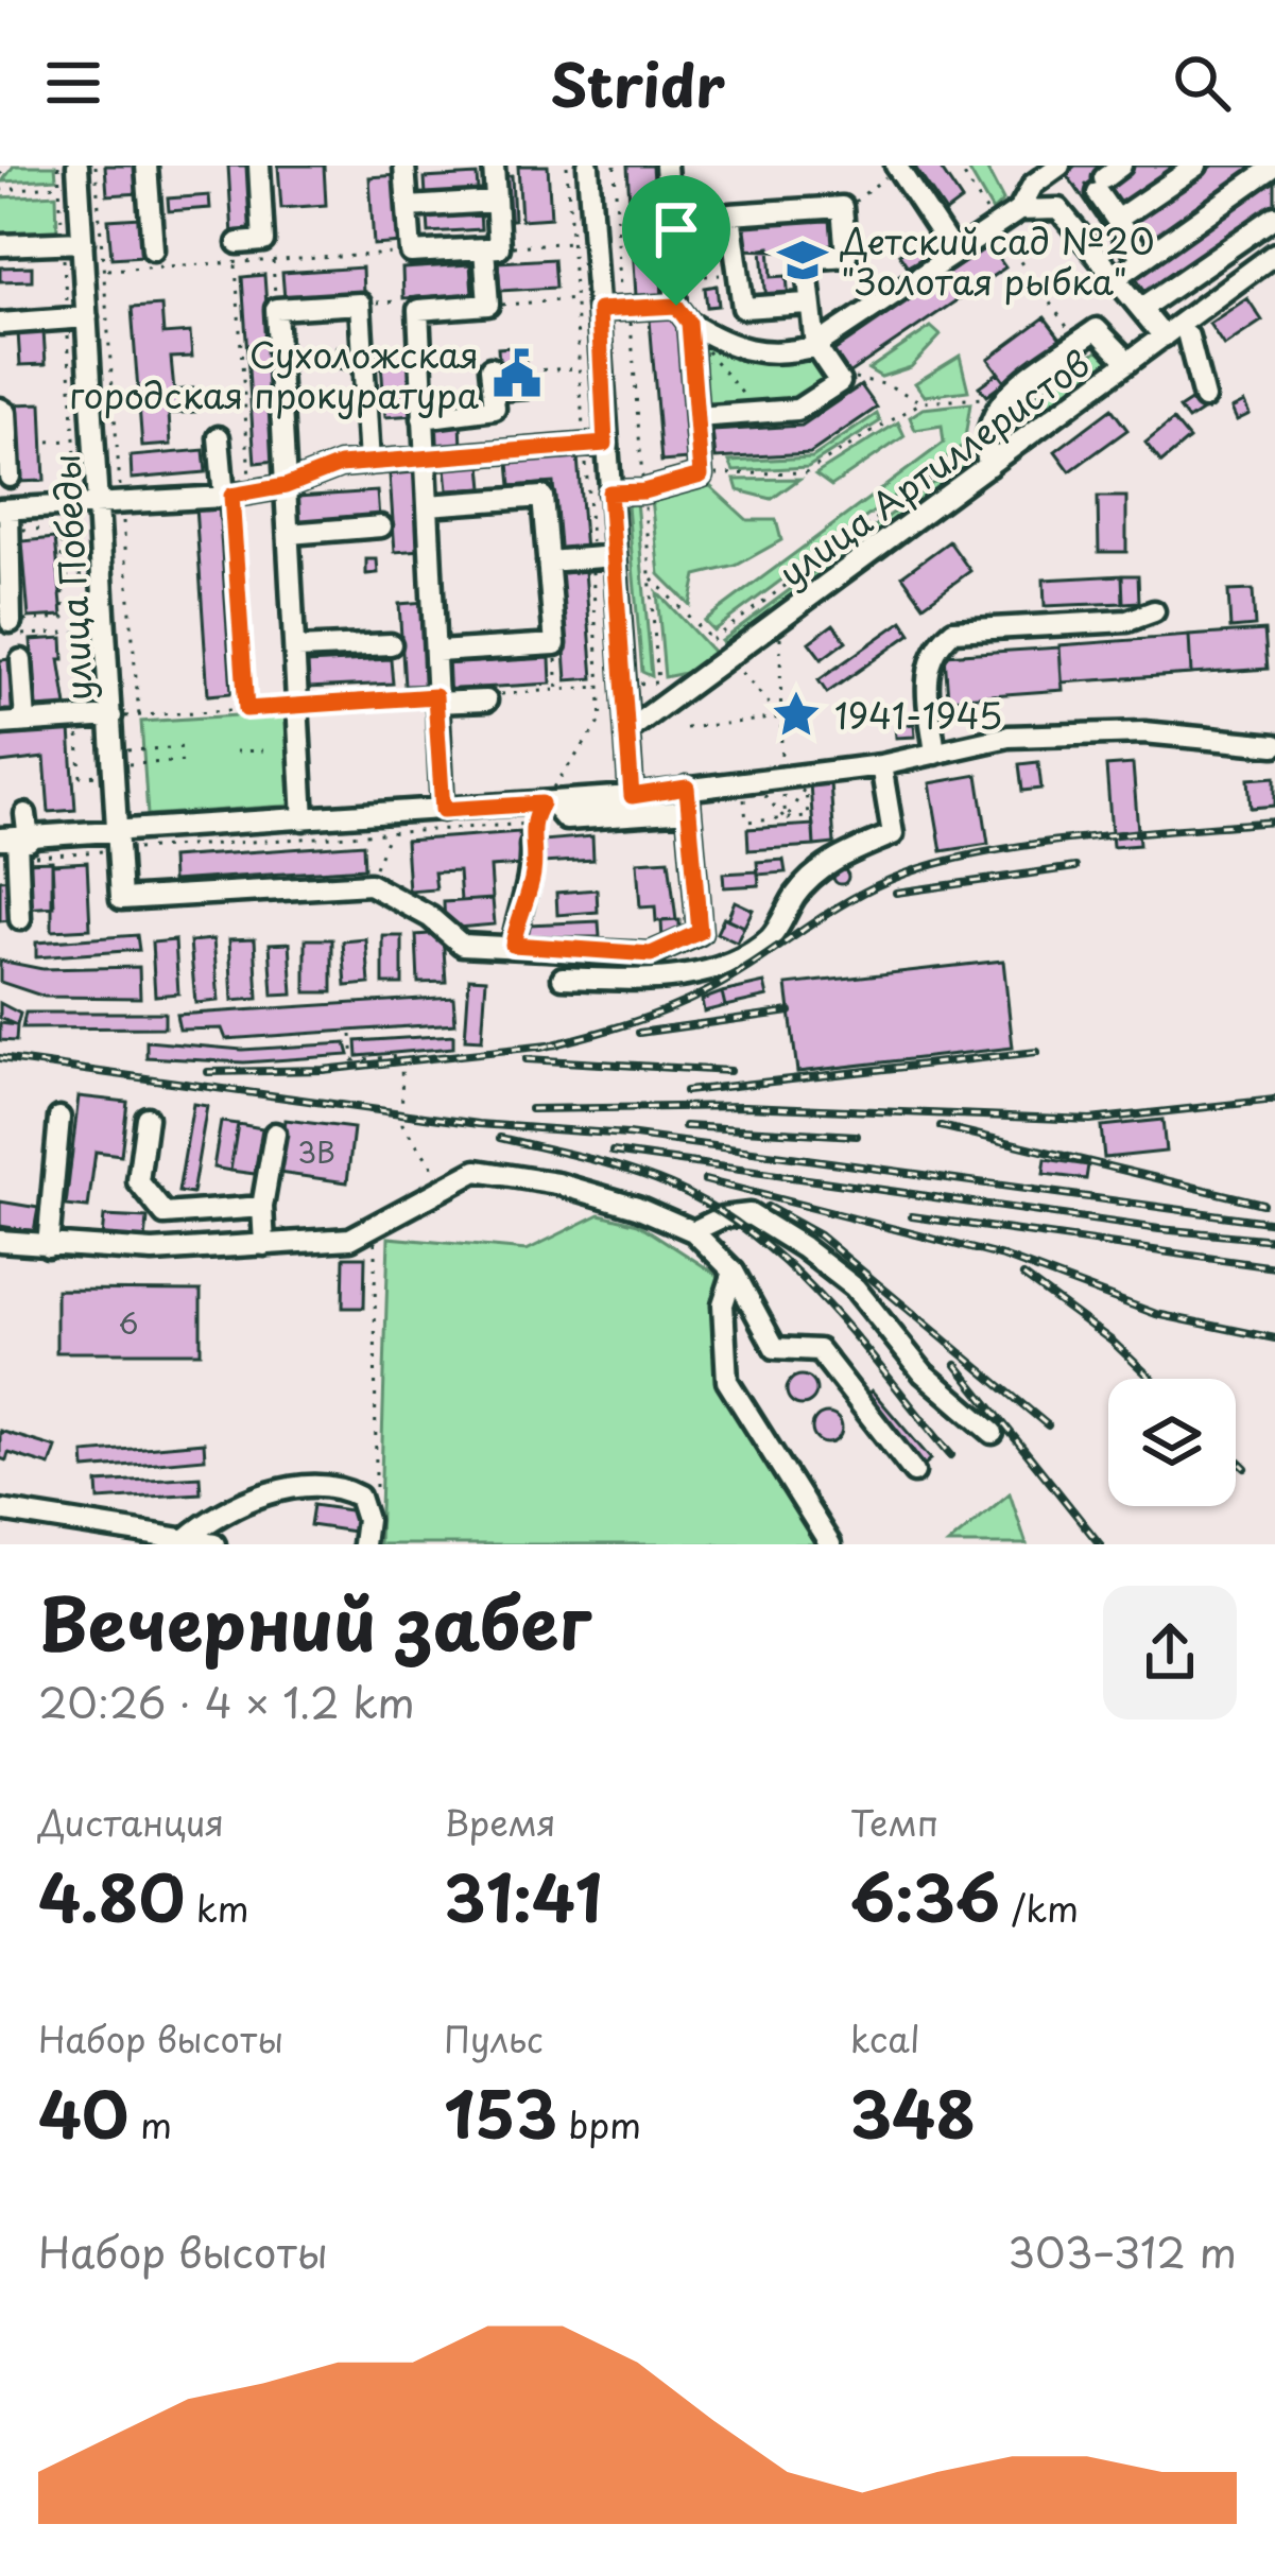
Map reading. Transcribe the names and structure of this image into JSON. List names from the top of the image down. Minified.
{"streets":{"street":["улица Артиллеристов","улица Победы"]},"places":{"school or university":["Детский сад №20 \"Золотая рыбка\""],"public building":["Сухоложская городская прокуратура"],"place":["1941-1945"]},"house_numbers":["3В","6"],"page":{"header":"Stridr","heading":["Вечерний забег","20:26 · 4 × 1.2 km"],"stats":[["Дистанция","4.80 km"],["Время","31:41"],["Темп","6:36 /km"],["Набор высоты","40 m"],["Пульс","153 bpm"],["kcal","348"]],"chart":["Набор высоты","303–312 m"]}}
